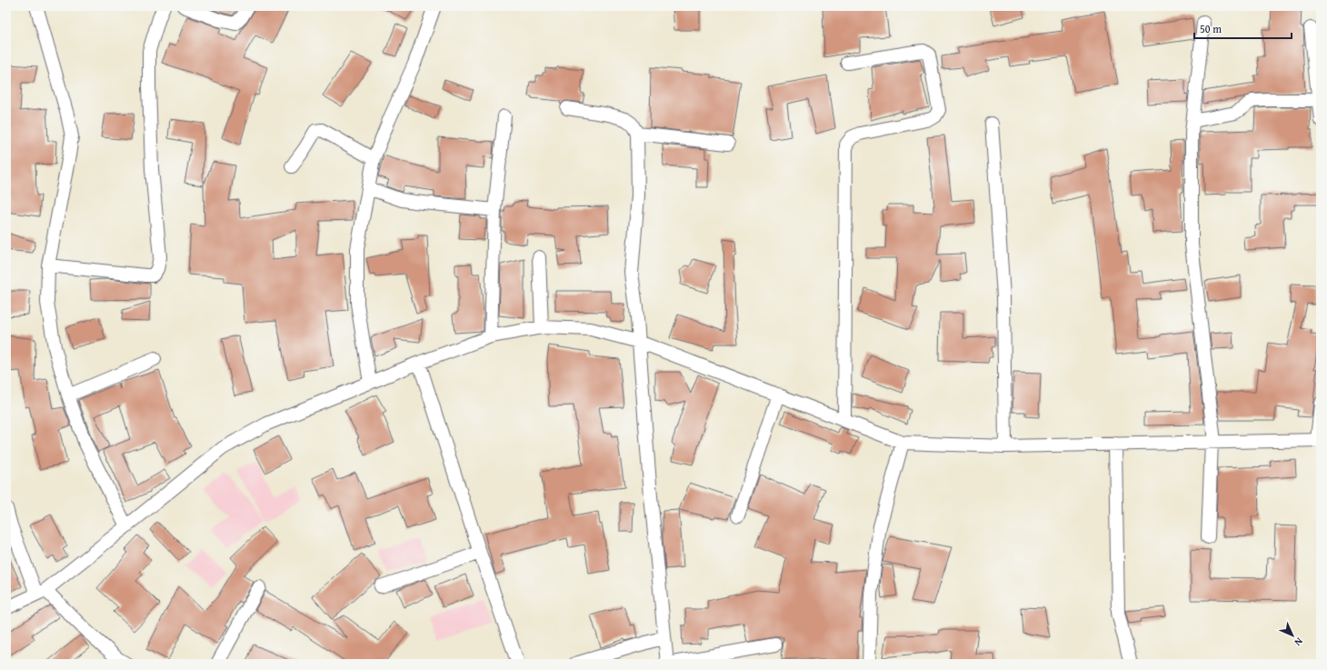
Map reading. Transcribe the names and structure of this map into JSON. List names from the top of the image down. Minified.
{"scale_bar":"50 m","north":"bottom right"}
